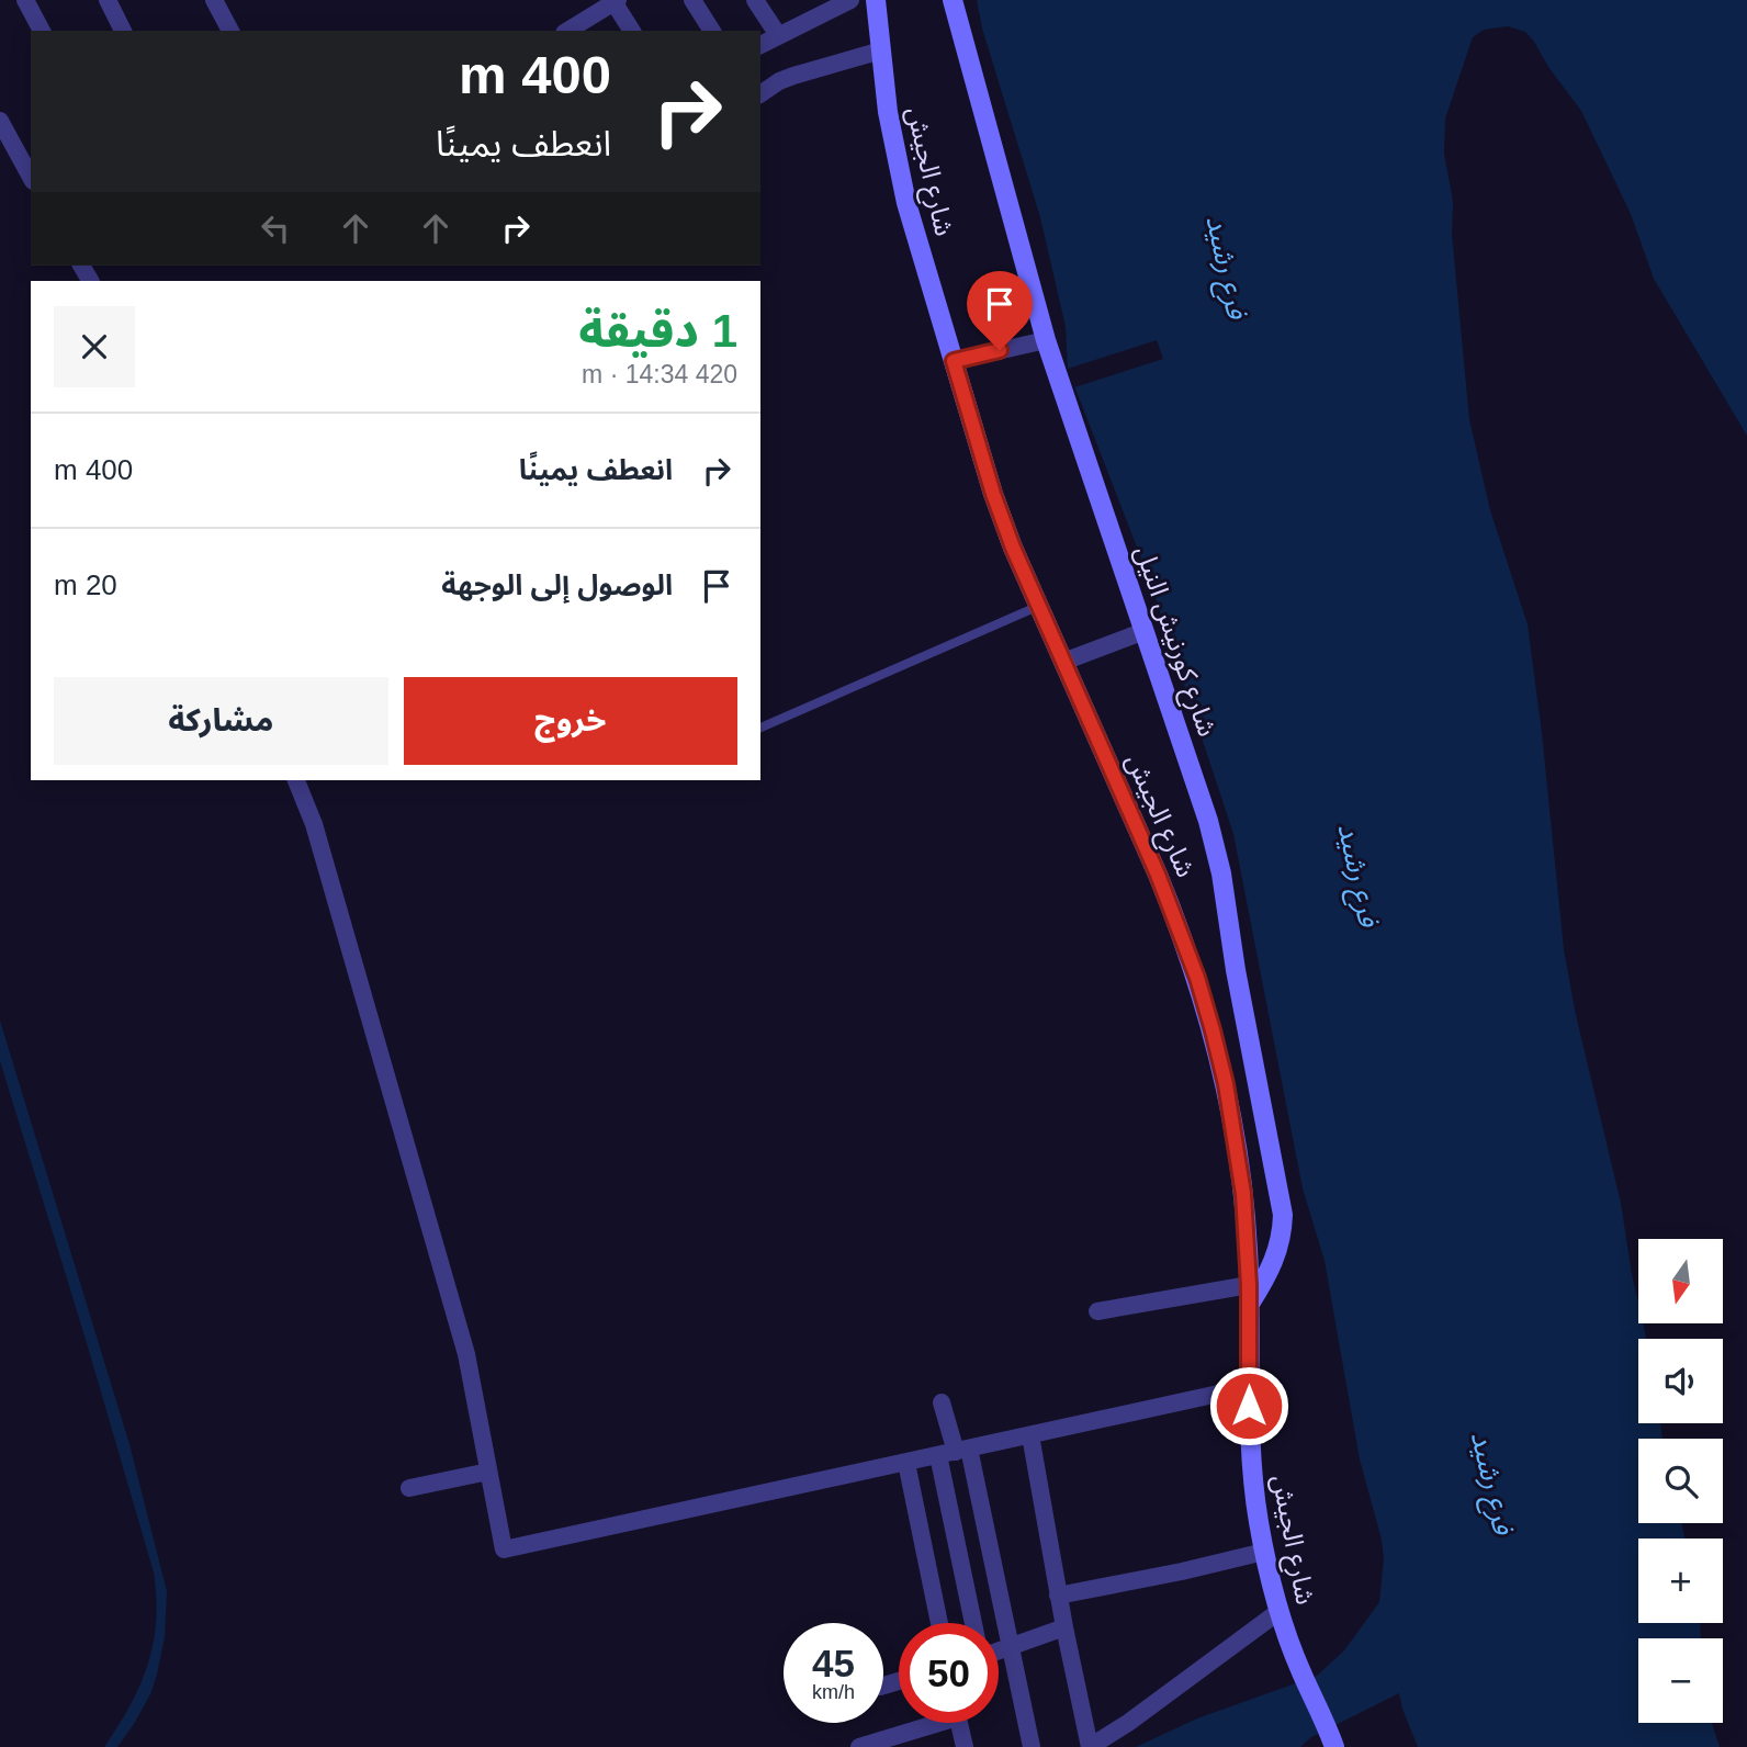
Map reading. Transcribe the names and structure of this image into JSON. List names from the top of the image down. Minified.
{"streets":{"main road":["شارع الجيش","شارع كورنيش النيل"]},"crossings":[["شارع الجيش","شارع كورنيش النيل"]],"water":["فرع رشيد"],"north":"bottom","page":{"turn":["400 m","انعطف يمينًا"],"heading":["1 دقيقة","420 m · 14:34"],"list":[{"name":"انعطف يمينًا","value":"400 m"},{"name":"الوصول إلى الوجهة","value":"20 m"}],"buttons":["خروج","مشاركة"],"map_buttons":["+","−"],"speed":"45 km/h","limit":"50"}}
